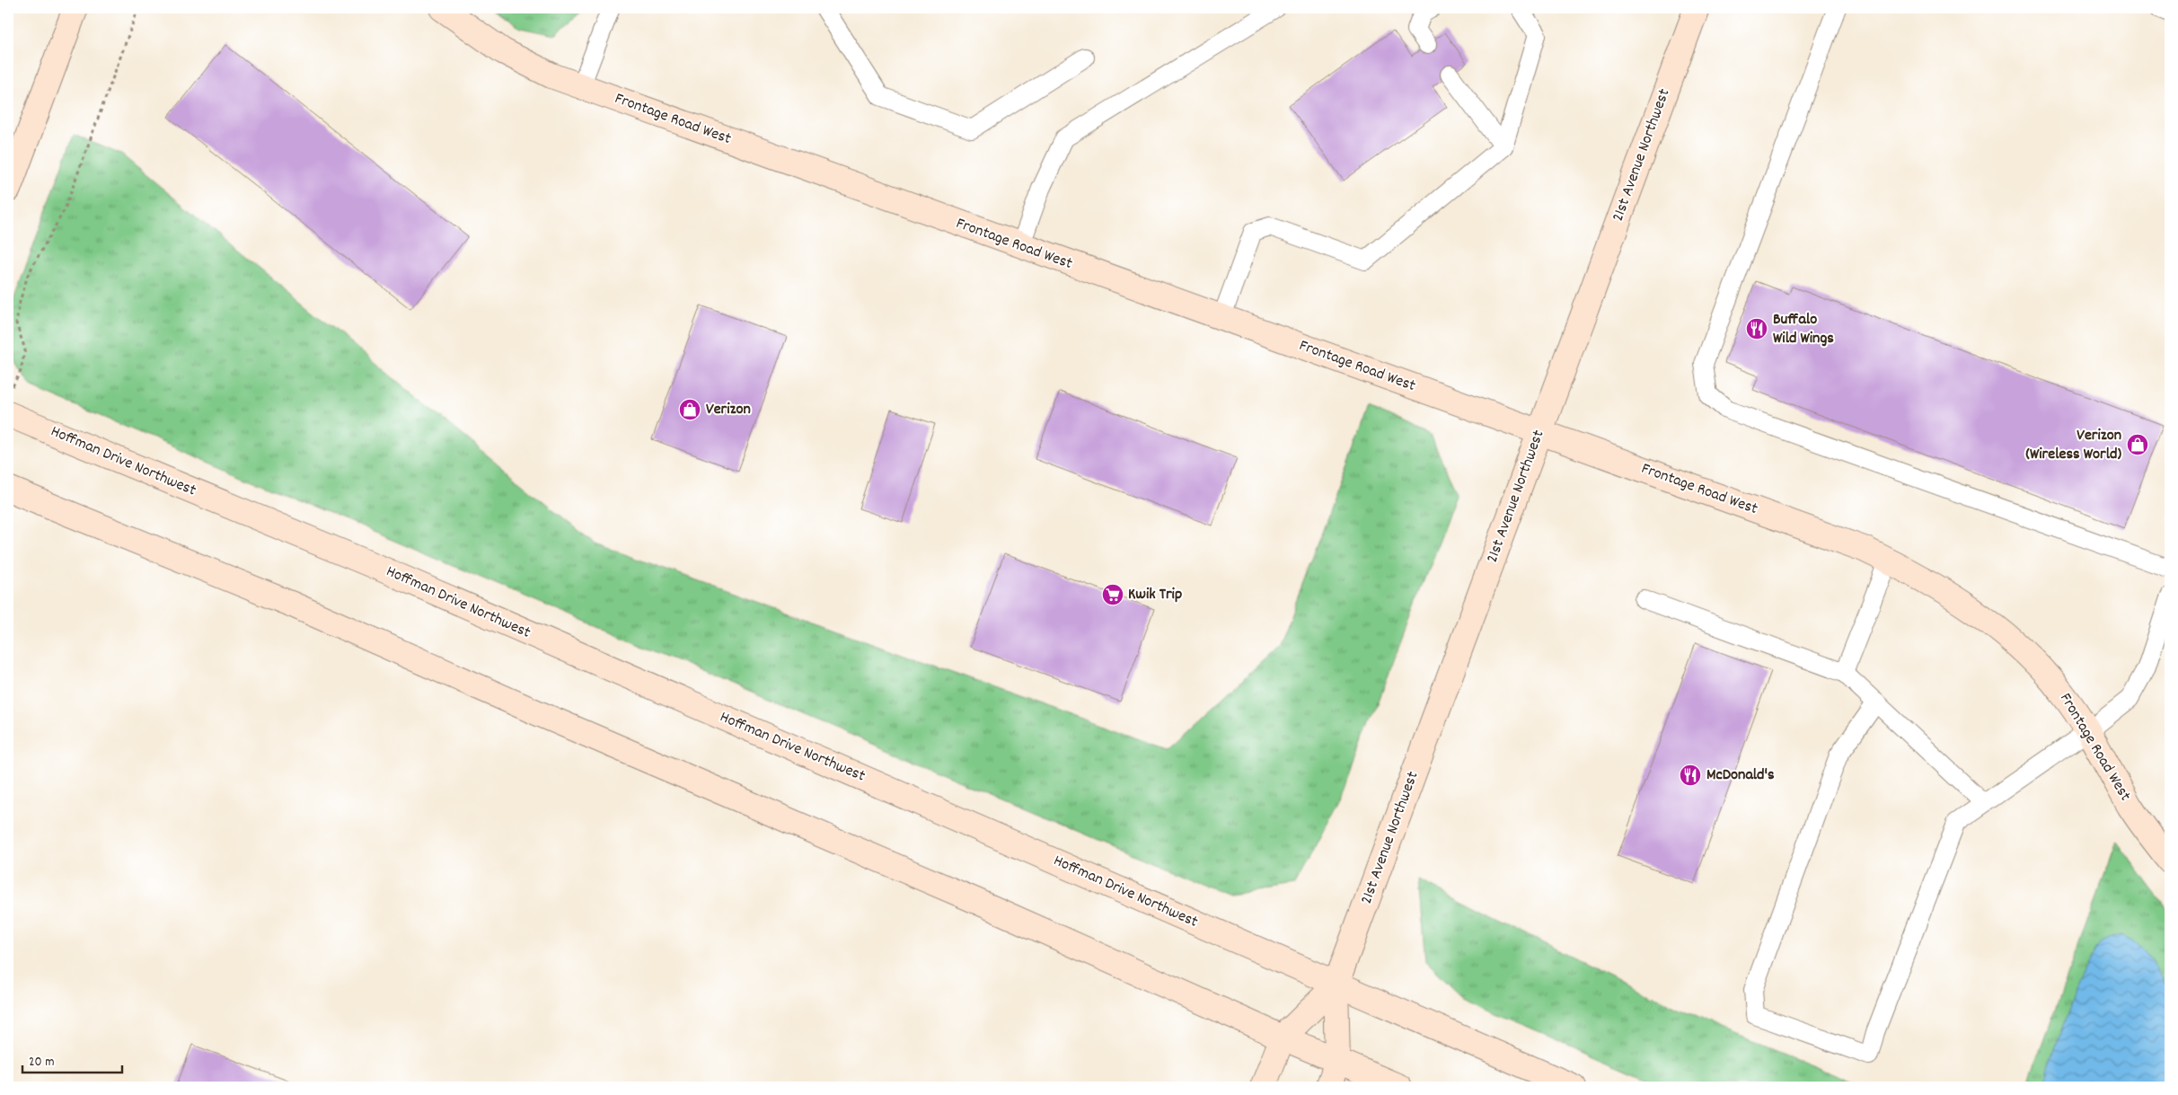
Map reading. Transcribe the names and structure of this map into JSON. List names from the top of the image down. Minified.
{"streets":{"street":["Frontage Road West","21st Avenue Northwest","Hoffman Drive Northwest"]},"crossings":[["Frontage Road West","21st Avenue Northwest"],["21st Avenue Northwest","Hoffman Drive Northwest"]],"places":{"restaurant":["Buffalo Wild Wings","McDonald's"],"shop":["Verizon","Verizon (Wireless World)"],"supermarket":["Kwik Trip"]},"scale_bar":"20 m"}
